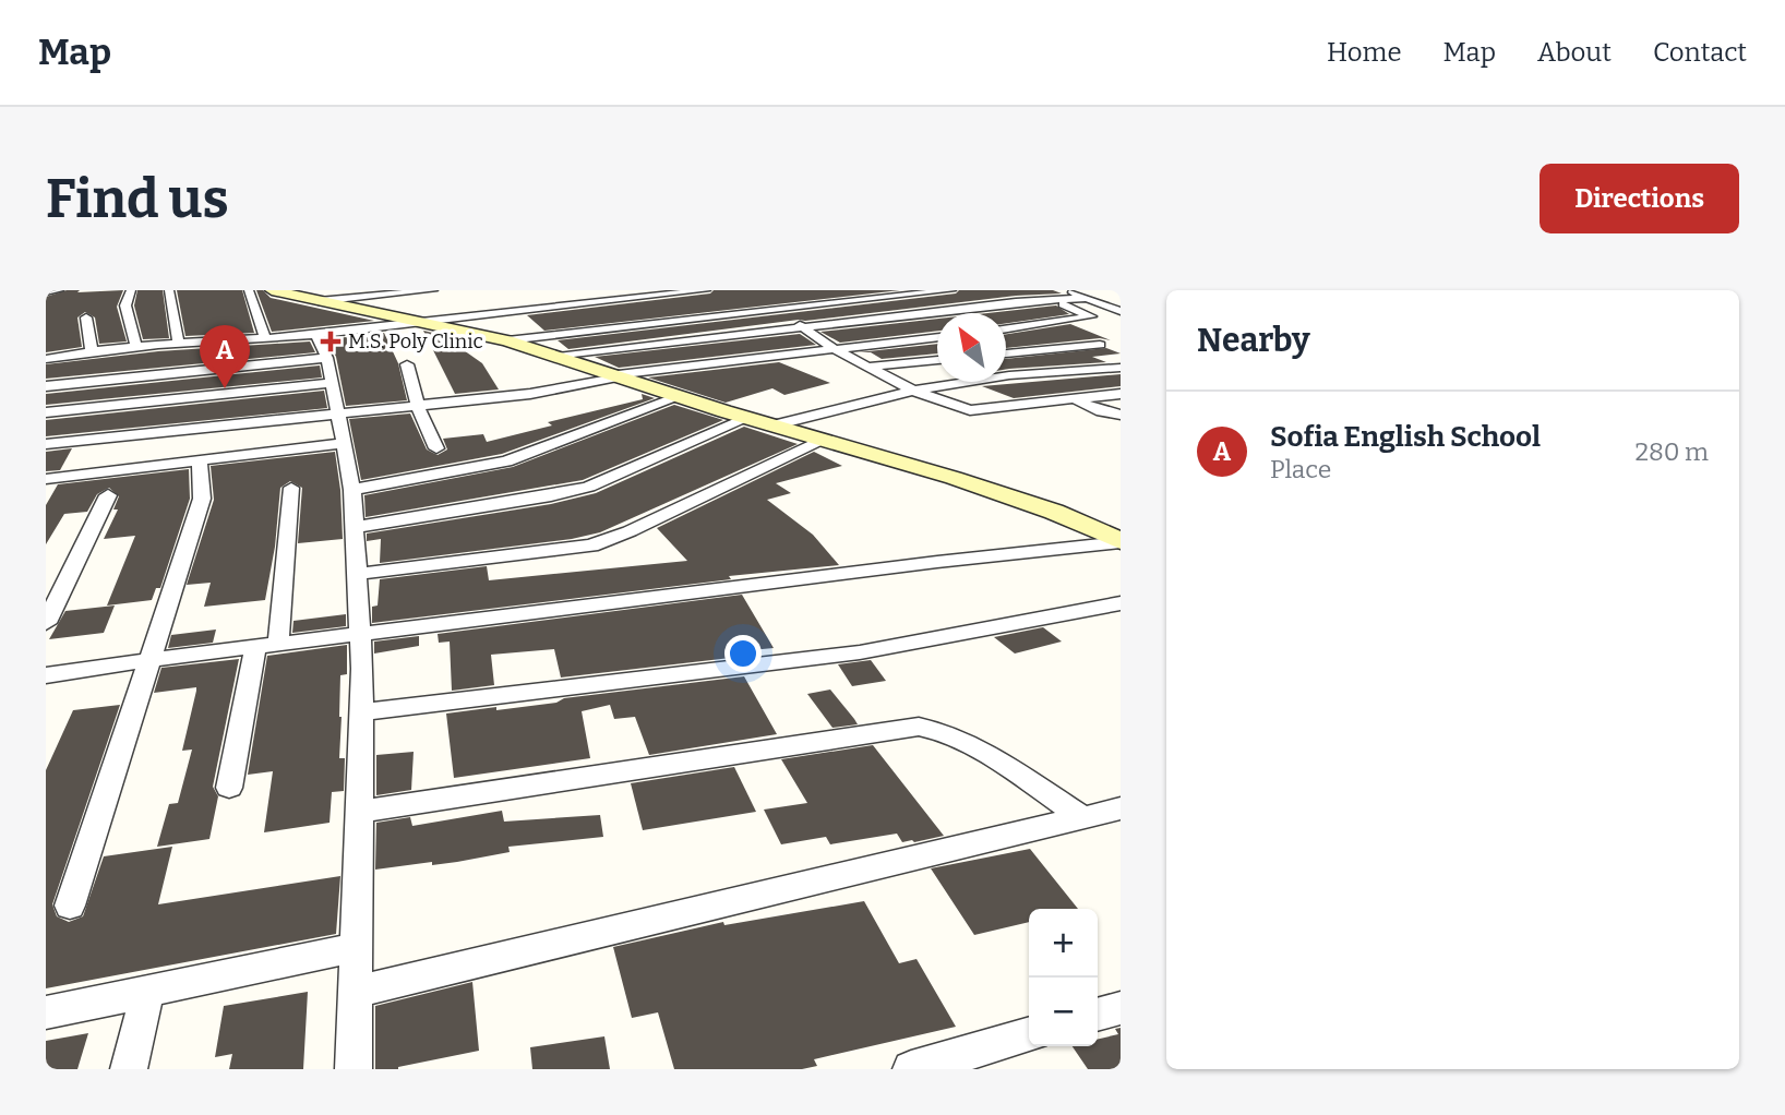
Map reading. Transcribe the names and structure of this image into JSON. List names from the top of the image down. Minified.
{"places":{"health":["M.S. Poly Clinic"]},"north":"top left","page":{"header":"Map","nav":["Home","Map","About","Contact"],"buttons":"Directions","title":"Find us","heading":"Nearby","pins":"A","list":[{"mark":"A","name":"Sofia English School","note":"Place","value":"280 m"}],"map_buttons":["+","−"]}}
